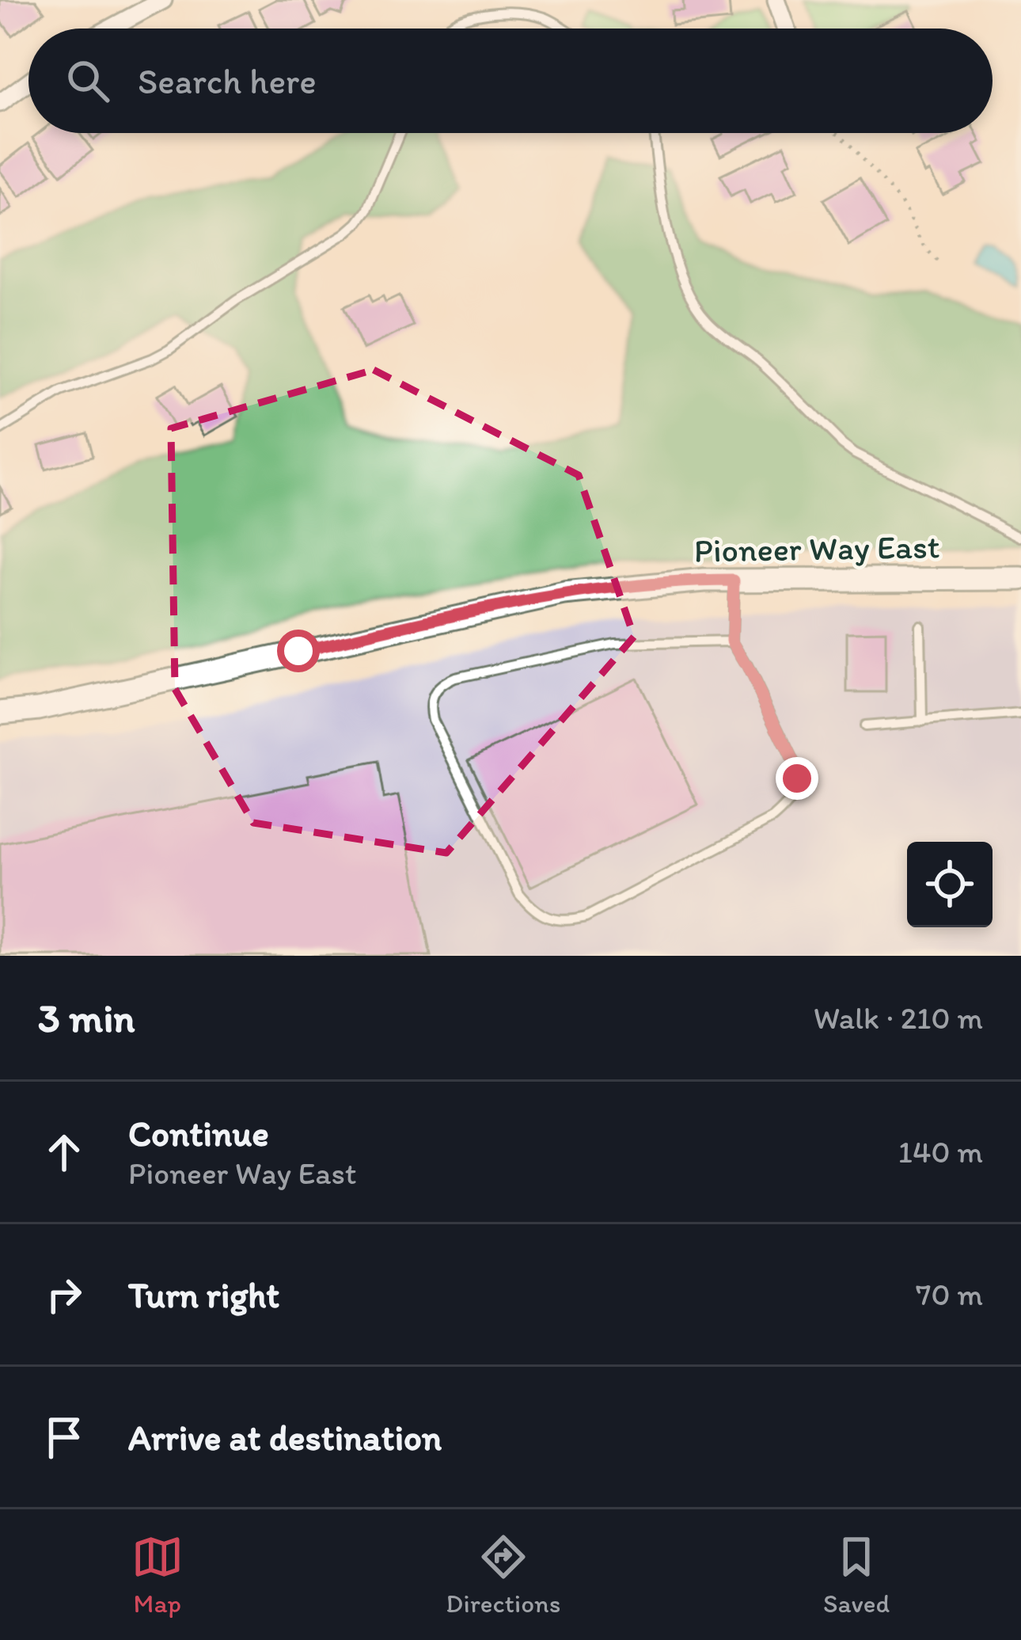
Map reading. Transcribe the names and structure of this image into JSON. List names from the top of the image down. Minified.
{"streets":{"street":["Pioneer Way East"]},"page":{"search":"Search here","heading":["3 min","Walk · 210 m"],"list":[["Continue","Pioneer Way East","140 m"],["Turn right","70 m"],"Arrive at destination"],"nav":["Map","Directions","Saved"]}}
